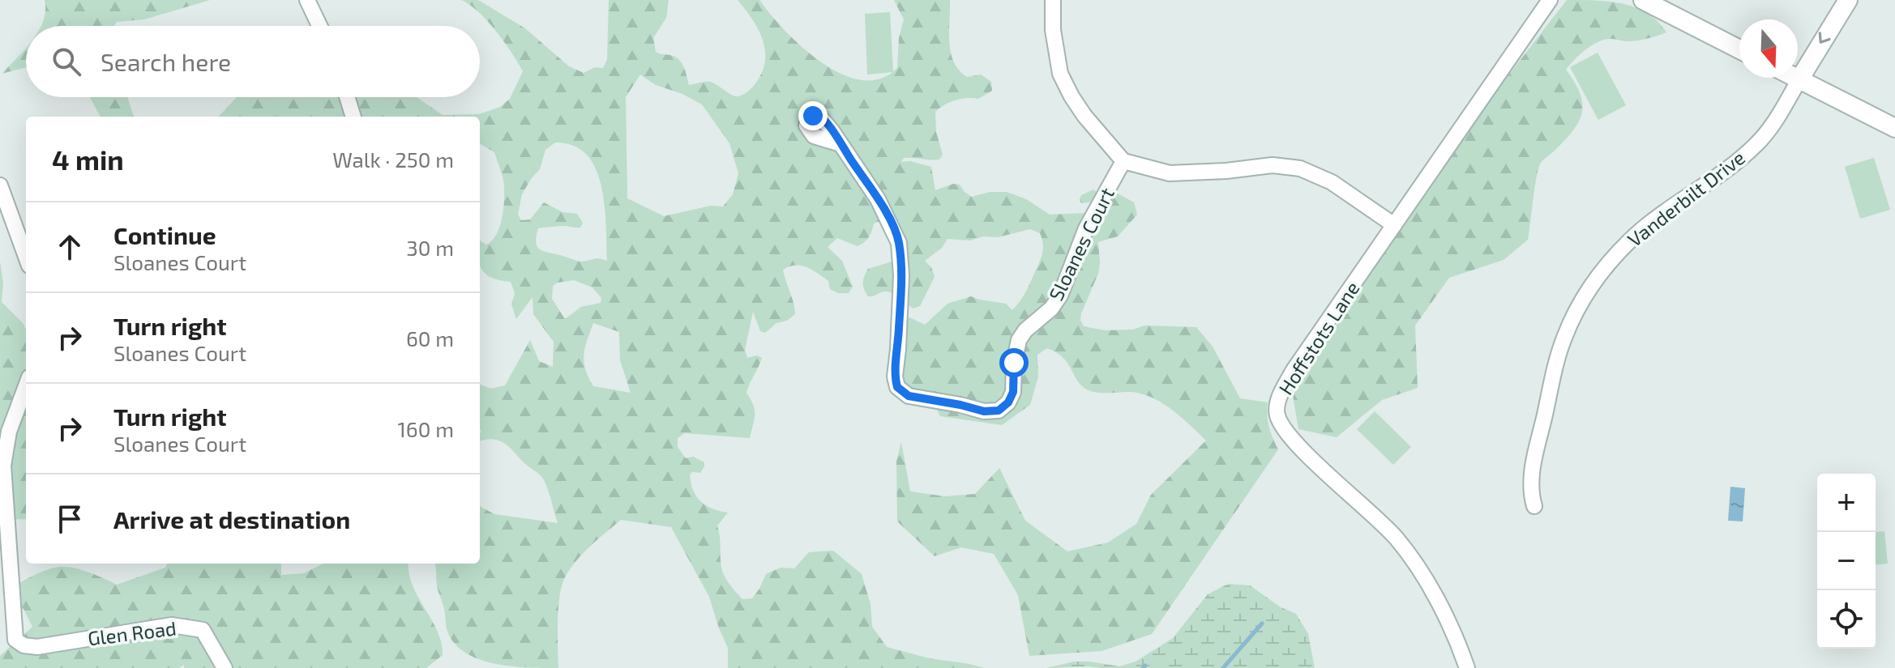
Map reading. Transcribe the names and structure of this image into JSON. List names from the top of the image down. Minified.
{"streets":{"street":["Vanderbilt Drive","Sloanes Court","Hoffstots Lane","Glen Road"]},"north":"bottom","page":{"search":"Search here","heading":["4 min","Walk · 250 m"],"list":[["Continue","Sloanes Court","30 m"],["Turn right","Sloanes Court","60 m"],["Turn right","Sloanes Court","160 m"],"Arrive at destination"],"map_buttons":["+","−"]}}
